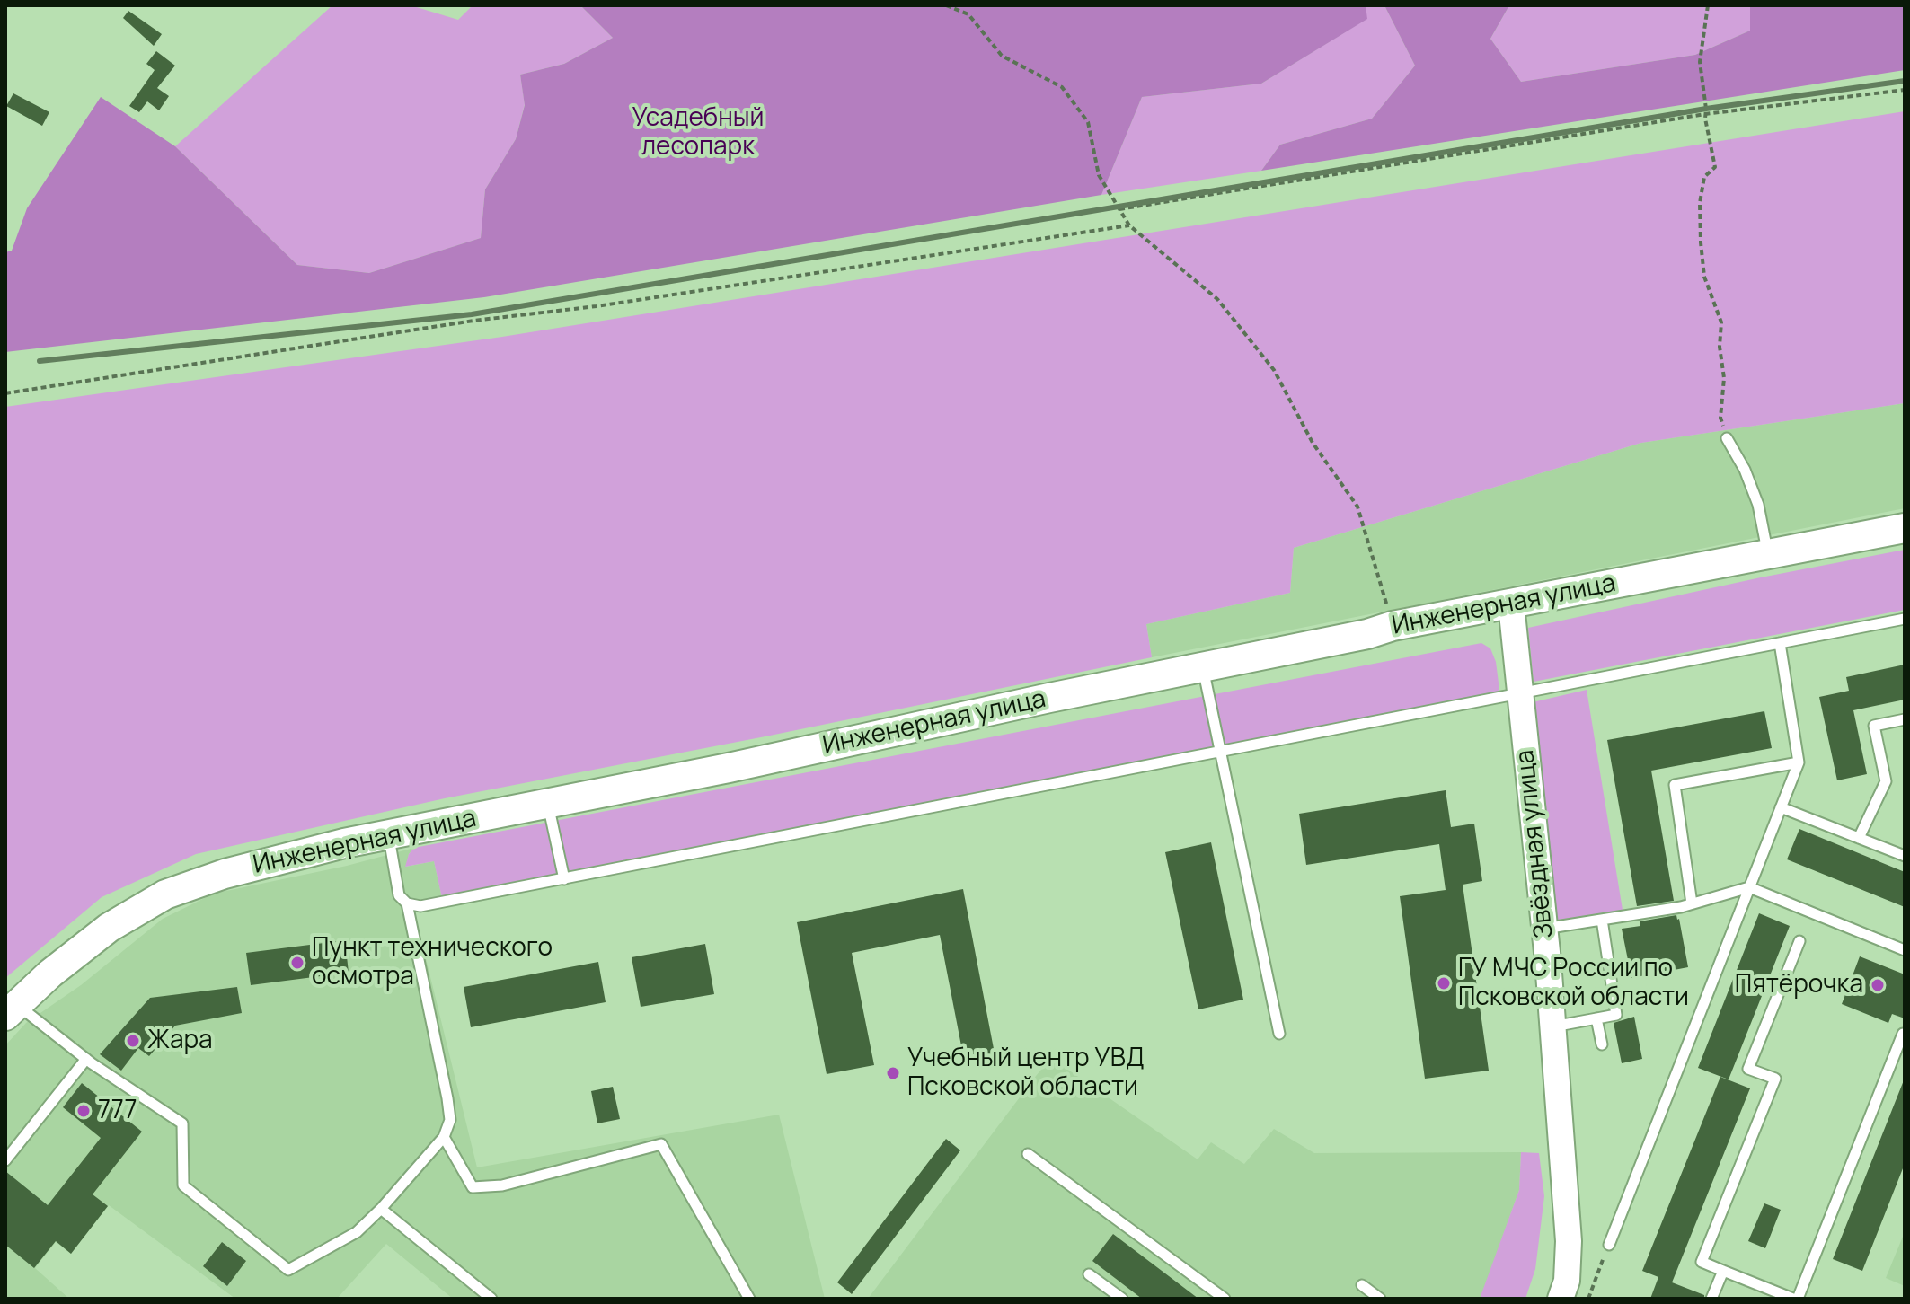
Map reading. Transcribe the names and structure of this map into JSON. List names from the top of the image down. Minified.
{"streets":{"main road":["Инженерная улица"],"street":["Звёздная улица"]},"crossings":[["Инженерная улица","Звёздная улица"]],"parks":["Усадебный лесопарк"],"places":["Пункт технического осмотра","ГУ МЧС России по Псковской области","Пятёрочка","Жара","Учебный центр УВД Псковской области","777"]}
